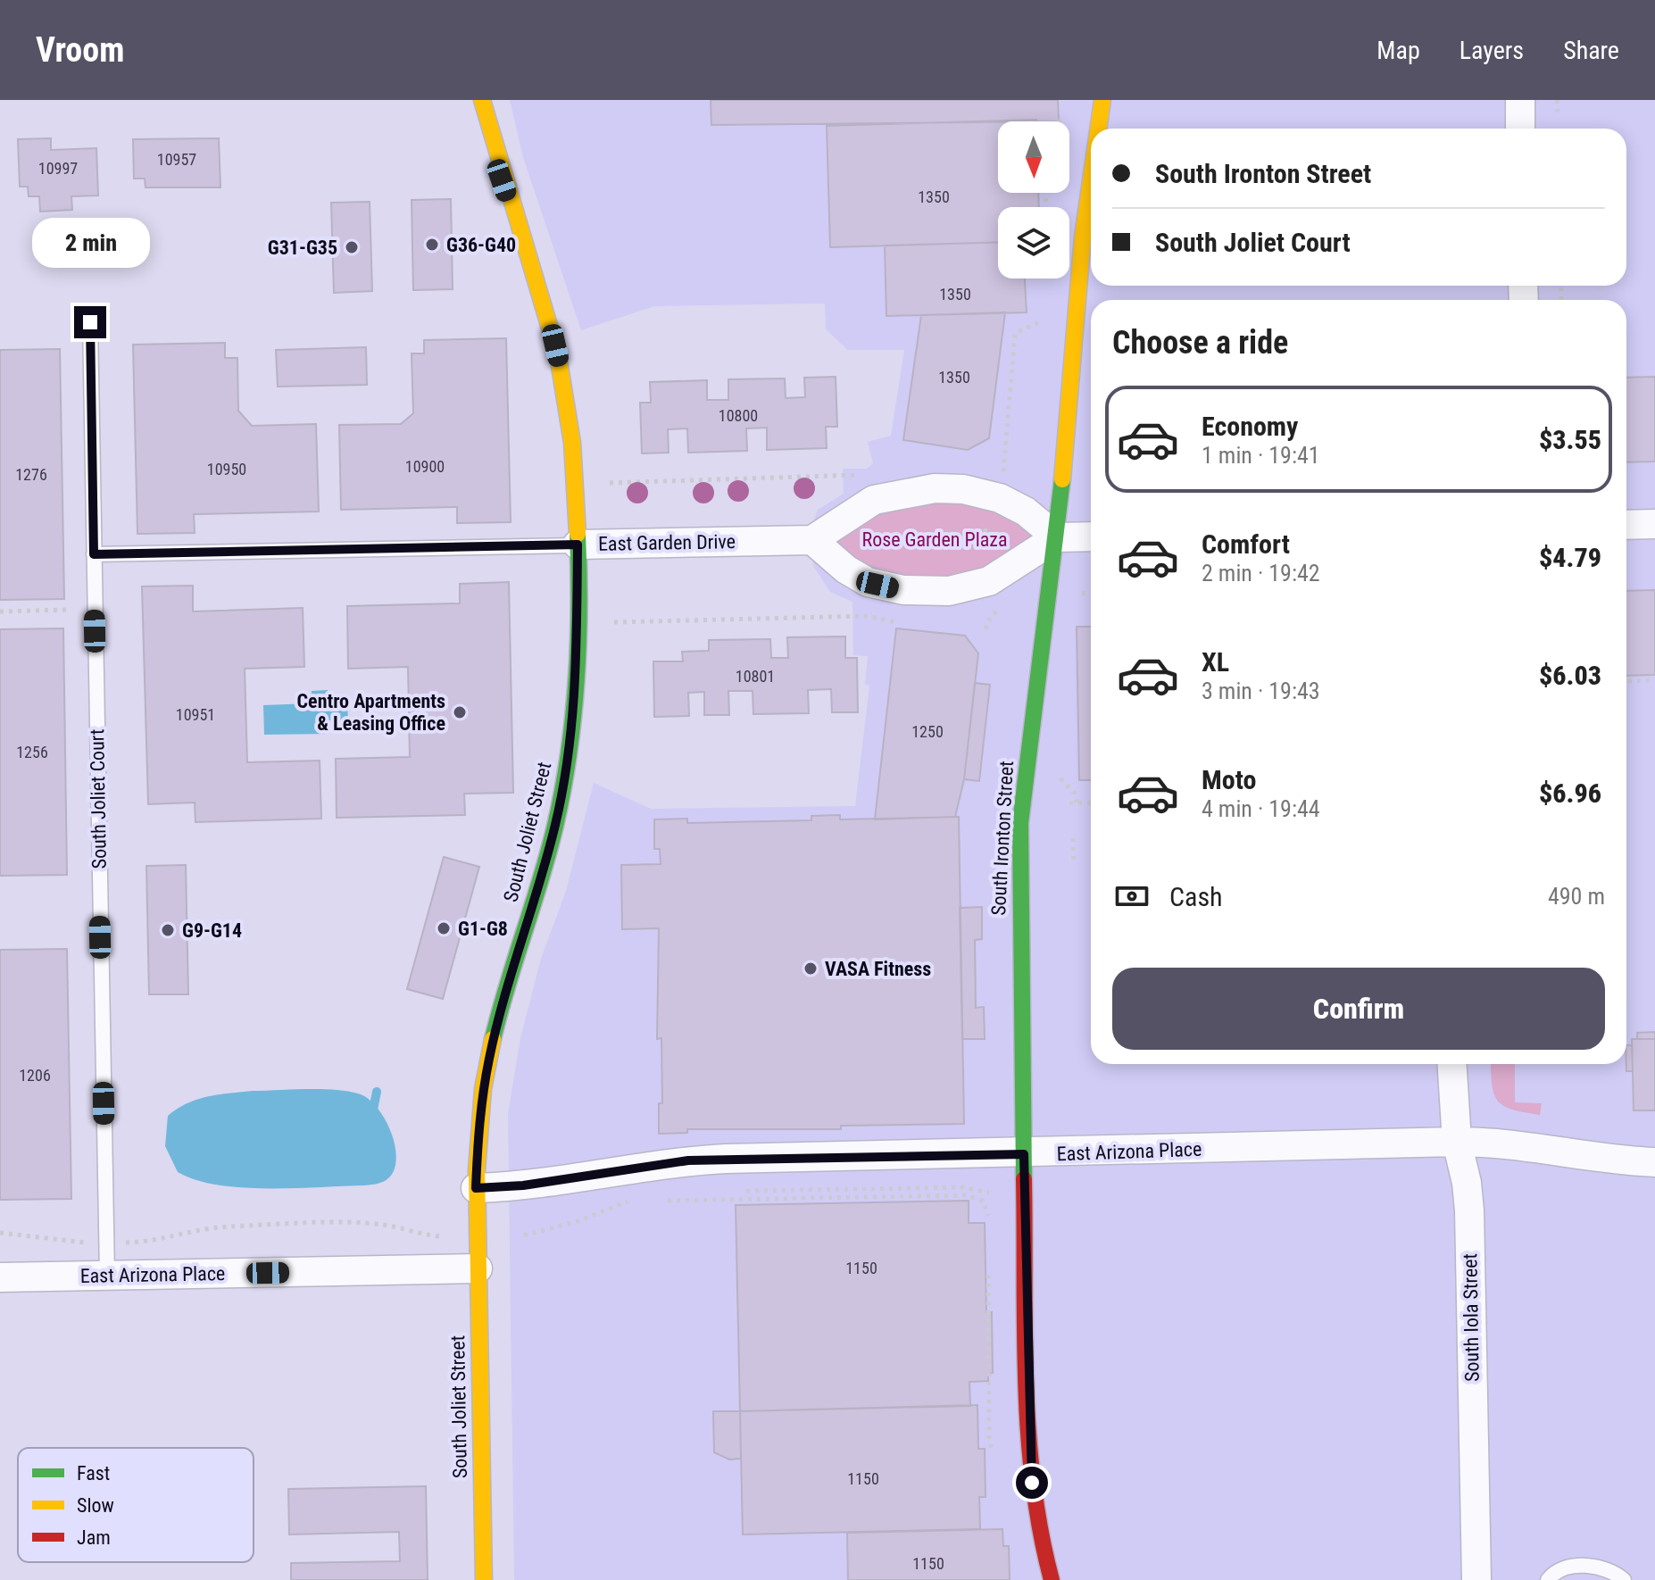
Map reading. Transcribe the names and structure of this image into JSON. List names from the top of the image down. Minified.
{"streets":{"street":["East Garden Drive","South Joliet Street","South Ironton Street","East Arizona Place","South Iola Street"],"lane":["South Joliet Court"]},"crossings":[["East Garden Drive","South Joliet Court"],["East Garden Drive","South Joliet Street"],["South Joliet Court","East Arizona Place"],["South Joliet Street","East Arizona Place"],["South Ironton Street","East Arizona Place"],["East Arizona Place","South Iola Street"]],"parks":["Rose Garden Plaza"],"places":["G36-G40","G31-G35","Centro Apartments & Leasing Office","G1-G8","G9-G14","VASA Fitness"],"house_numbers":["10957","10997","1350","1350","1350","10800","10900","10950","1276","10801","10951","1250","1256","1206","1150","1150","1150"],"legend":["Fast","Slow","Jam"],"north":"bottom","page":{"header":"Vroom","nav":["Map","Layers","Share"],"banner":["South Ironton Street","South Joliet Court"],"bubble":"2 min","heading":"Choose a ride","list":[{"name":"Economy","note":"1 min · 19:41","value":"$3.55"},{"name":"Comfort","note":"2 min · 19:42","value":"$4.79"},{"name":"XL","note":"3 min · 19:43","value":"$6.03"},{"name":"Moto","note":"4 min · 19:44","value":"$6.96"}],"pay":["Cash","490 m"],"buttons":"Confirm"}}
